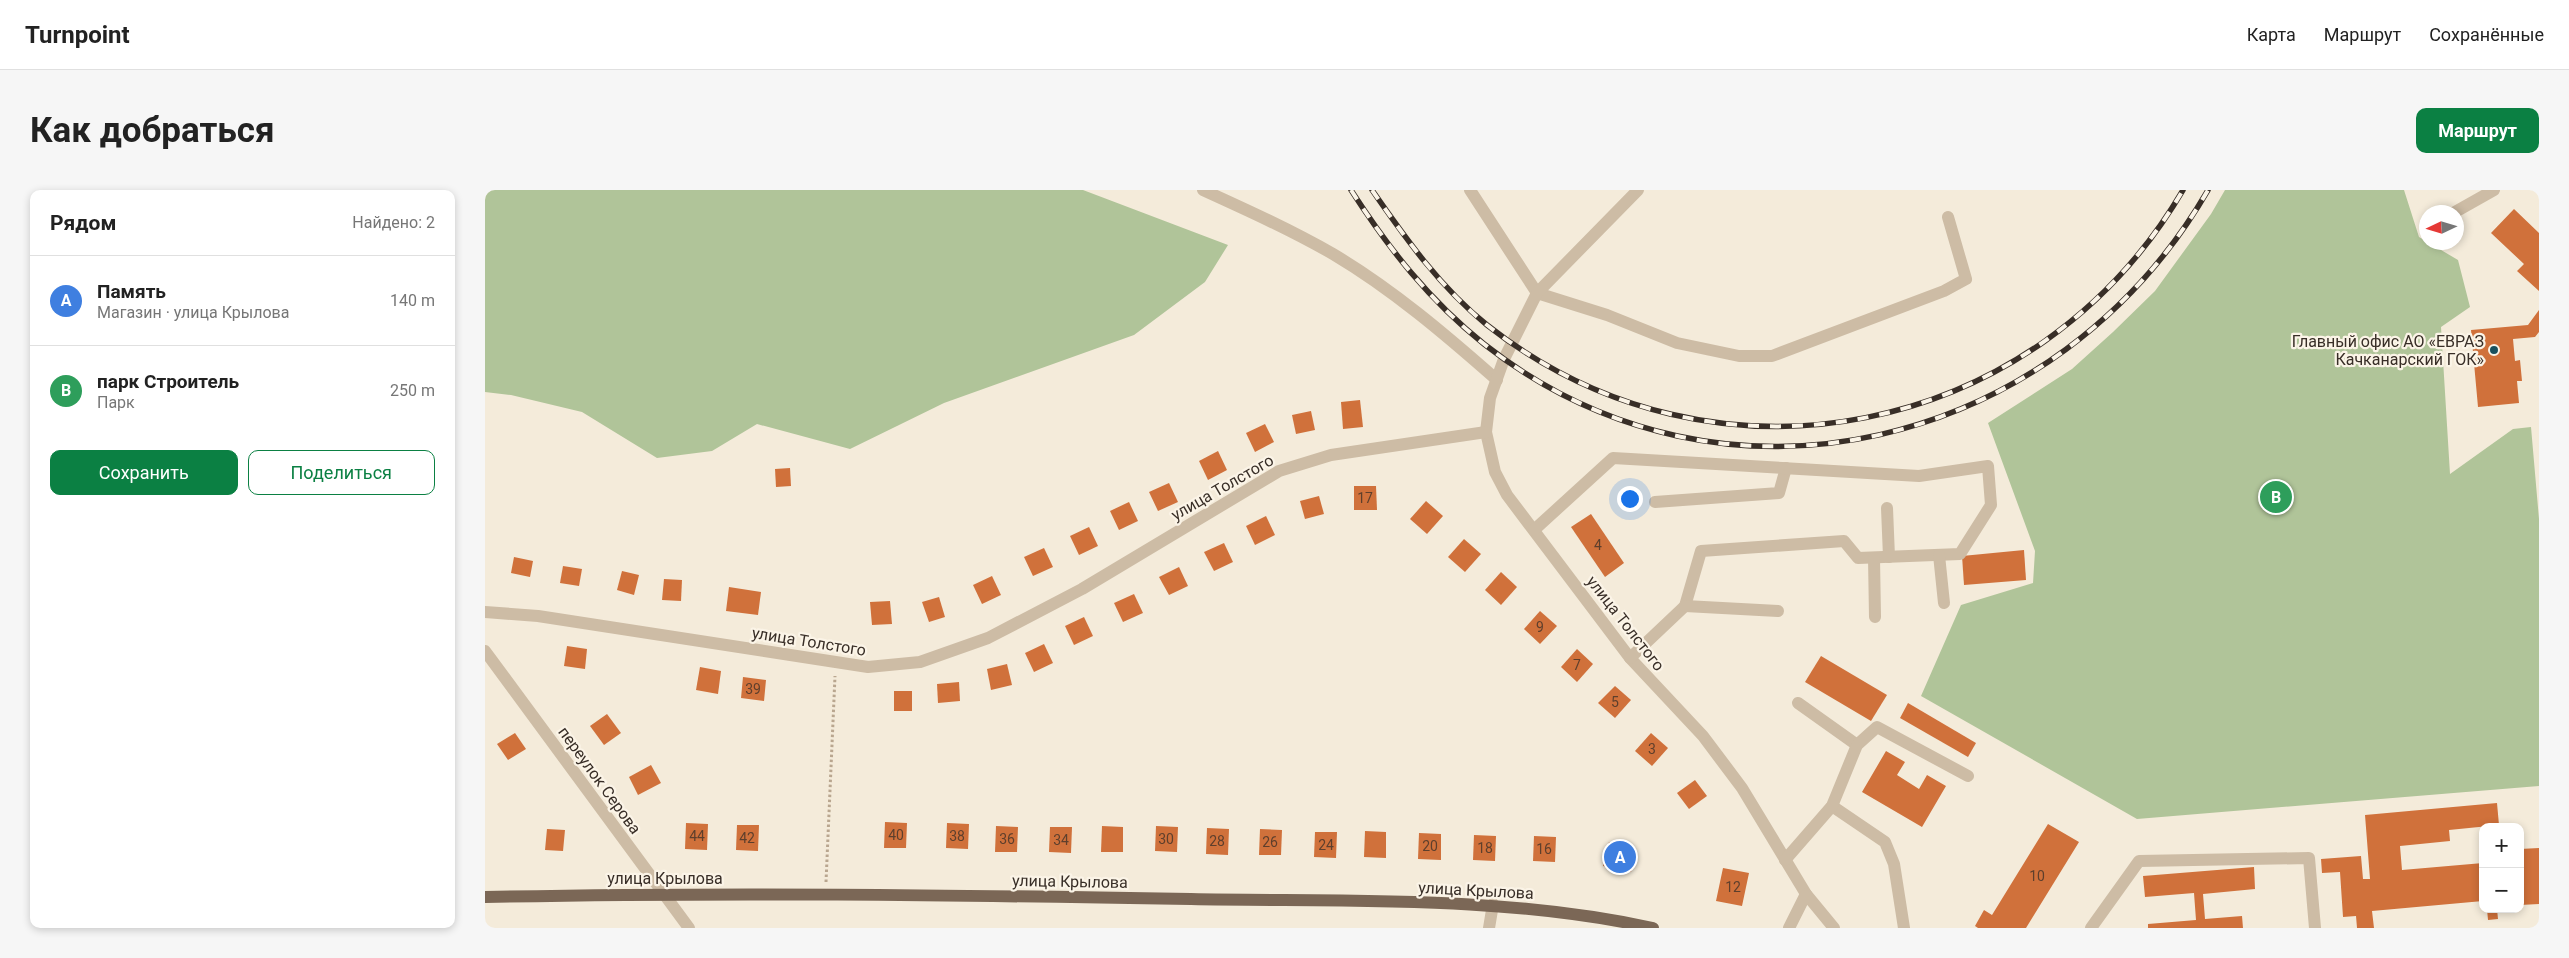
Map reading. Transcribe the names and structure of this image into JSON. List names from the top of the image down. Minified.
{"streets":{"main road":["улица Крылова"],"street":["улица Толстого","переулок Серова"]},"crossings":[["переулок Серова","улица Крылова"]],"places":["Главный офис АО «ЕВРАЗ Качканарский ГОК»"],"house_numbers":["17","4","9","7","39","5","3","40","44","38","42","36","30","34","28","26","24","20","18","16","10","12"],"north":"left","page":{"header":"Turnpoint","nav":["Карта","Маршрут","Сохранённые"],"buttons":["Маршрут",["Сохранить","Поделиться"]],"title":"Как добраться","heading":["Рядом","Найдено: 2"],"list":[{"mark":"A","name":"Память","note":"Магазин · улица Крылова","value":"140 m"},{"mark":"B","name":"парк Строитель","note":"Парк","value":"250 m"}],"pins":["B","A"],"map_buttons":["+","−"]}}
